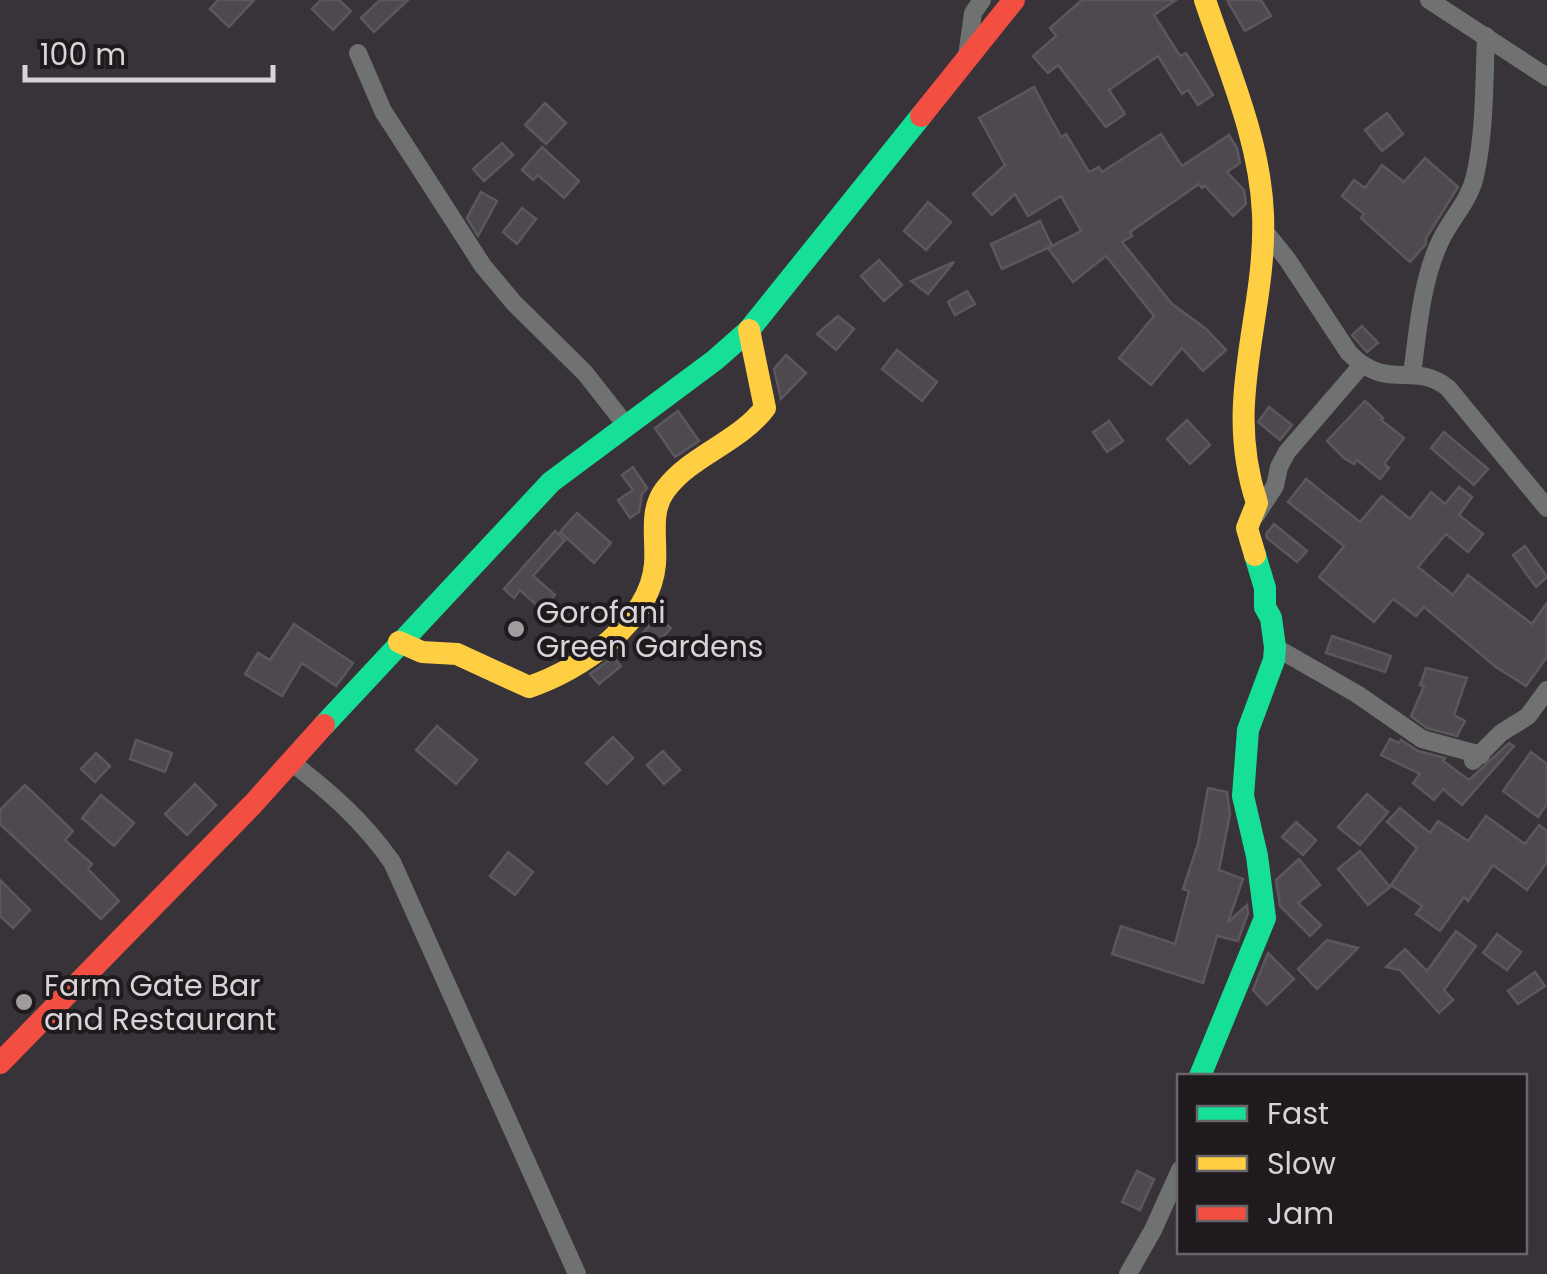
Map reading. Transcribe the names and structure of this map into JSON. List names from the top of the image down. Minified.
{"places":["Gorofani Green Gardens","Farm Gate Bar and Restaurant"],"legend":["Fast","Slow","Jam"],"scale_bar":"100 m"}
